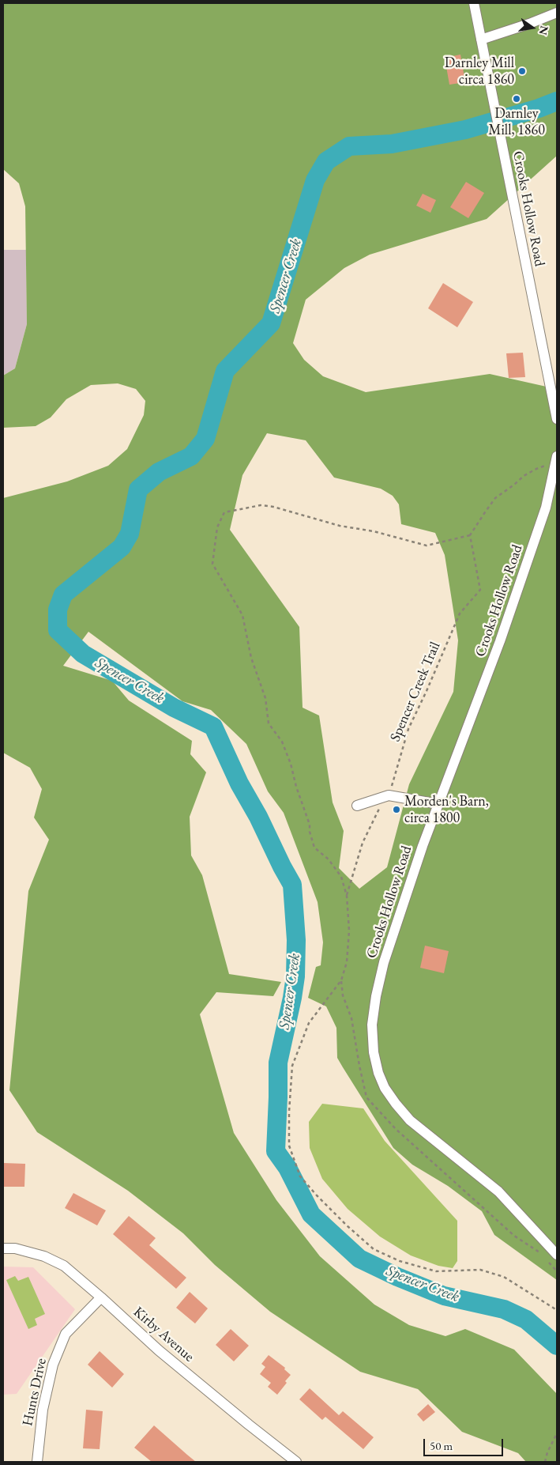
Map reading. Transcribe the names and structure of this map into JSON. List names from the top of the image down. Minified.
{"streets":{"street":["Crooks Hollow Road","Kirby Avenue","Hunts Drive"],"path":["Spencer Creek Trail"]},"crossings":[["Kirby Avenue","Hunts Drive"]],"water":["Spencer Creek"],"places":["Darnley Mill circa 1860","Darnley Mill, 1860","Morden's Barn, circa 1800"],"scale_bar":"50 m","north":"right"}
